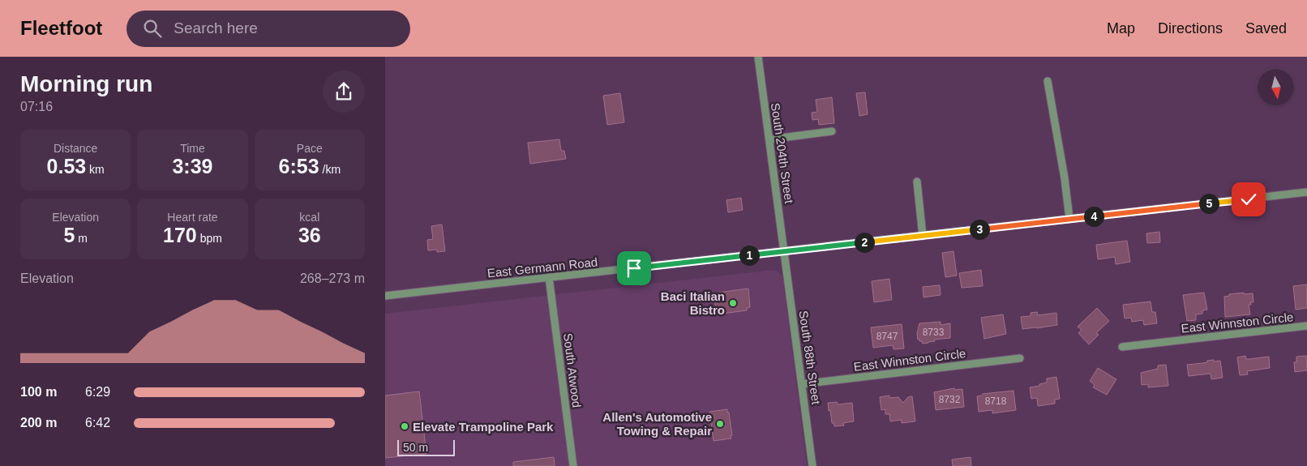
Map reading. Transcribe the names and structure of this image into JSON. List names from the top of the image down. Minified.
{"streets":{"street":["South 204th Street","East Germann Road","East Winnston Circle","South 88th Street","South Atwood"]},"crossings":[["South 204th Street","East Germann Road"],["South 204th Street","South 88th Street"],["East Germann Road","South 88th Street"],["East Germann Road","South Atwood"],["East Winnston Circle","South 88th Street"]],"places":["Baci Italian Bistro","Allen's Automotive Towing & Repair","Elevate Trampoline Park"],"house_numbers":["8733","8747","8732","8718"],"scale_bar":"50 m","north":"bottom","page":{"header":"Fleetfoot","search":"Search here","nav":["Map","Directions","Saved"],"heading":["Morning run","07:16"],"stats":[["Distance","0.53 km"],["Time","3:39"],["Pace","6:53 /km"],["Elevation","5 m"],["Heart rate","170 bpm"],["kcal","36"]],"pins":["5","4","3","2","1"],"chart":["Elevation","268–273 m"],"list":[{"name":"100 m","note":"6:29"},{"name":"200 m","note":"6:42"}],"scale":"50 m"}}
